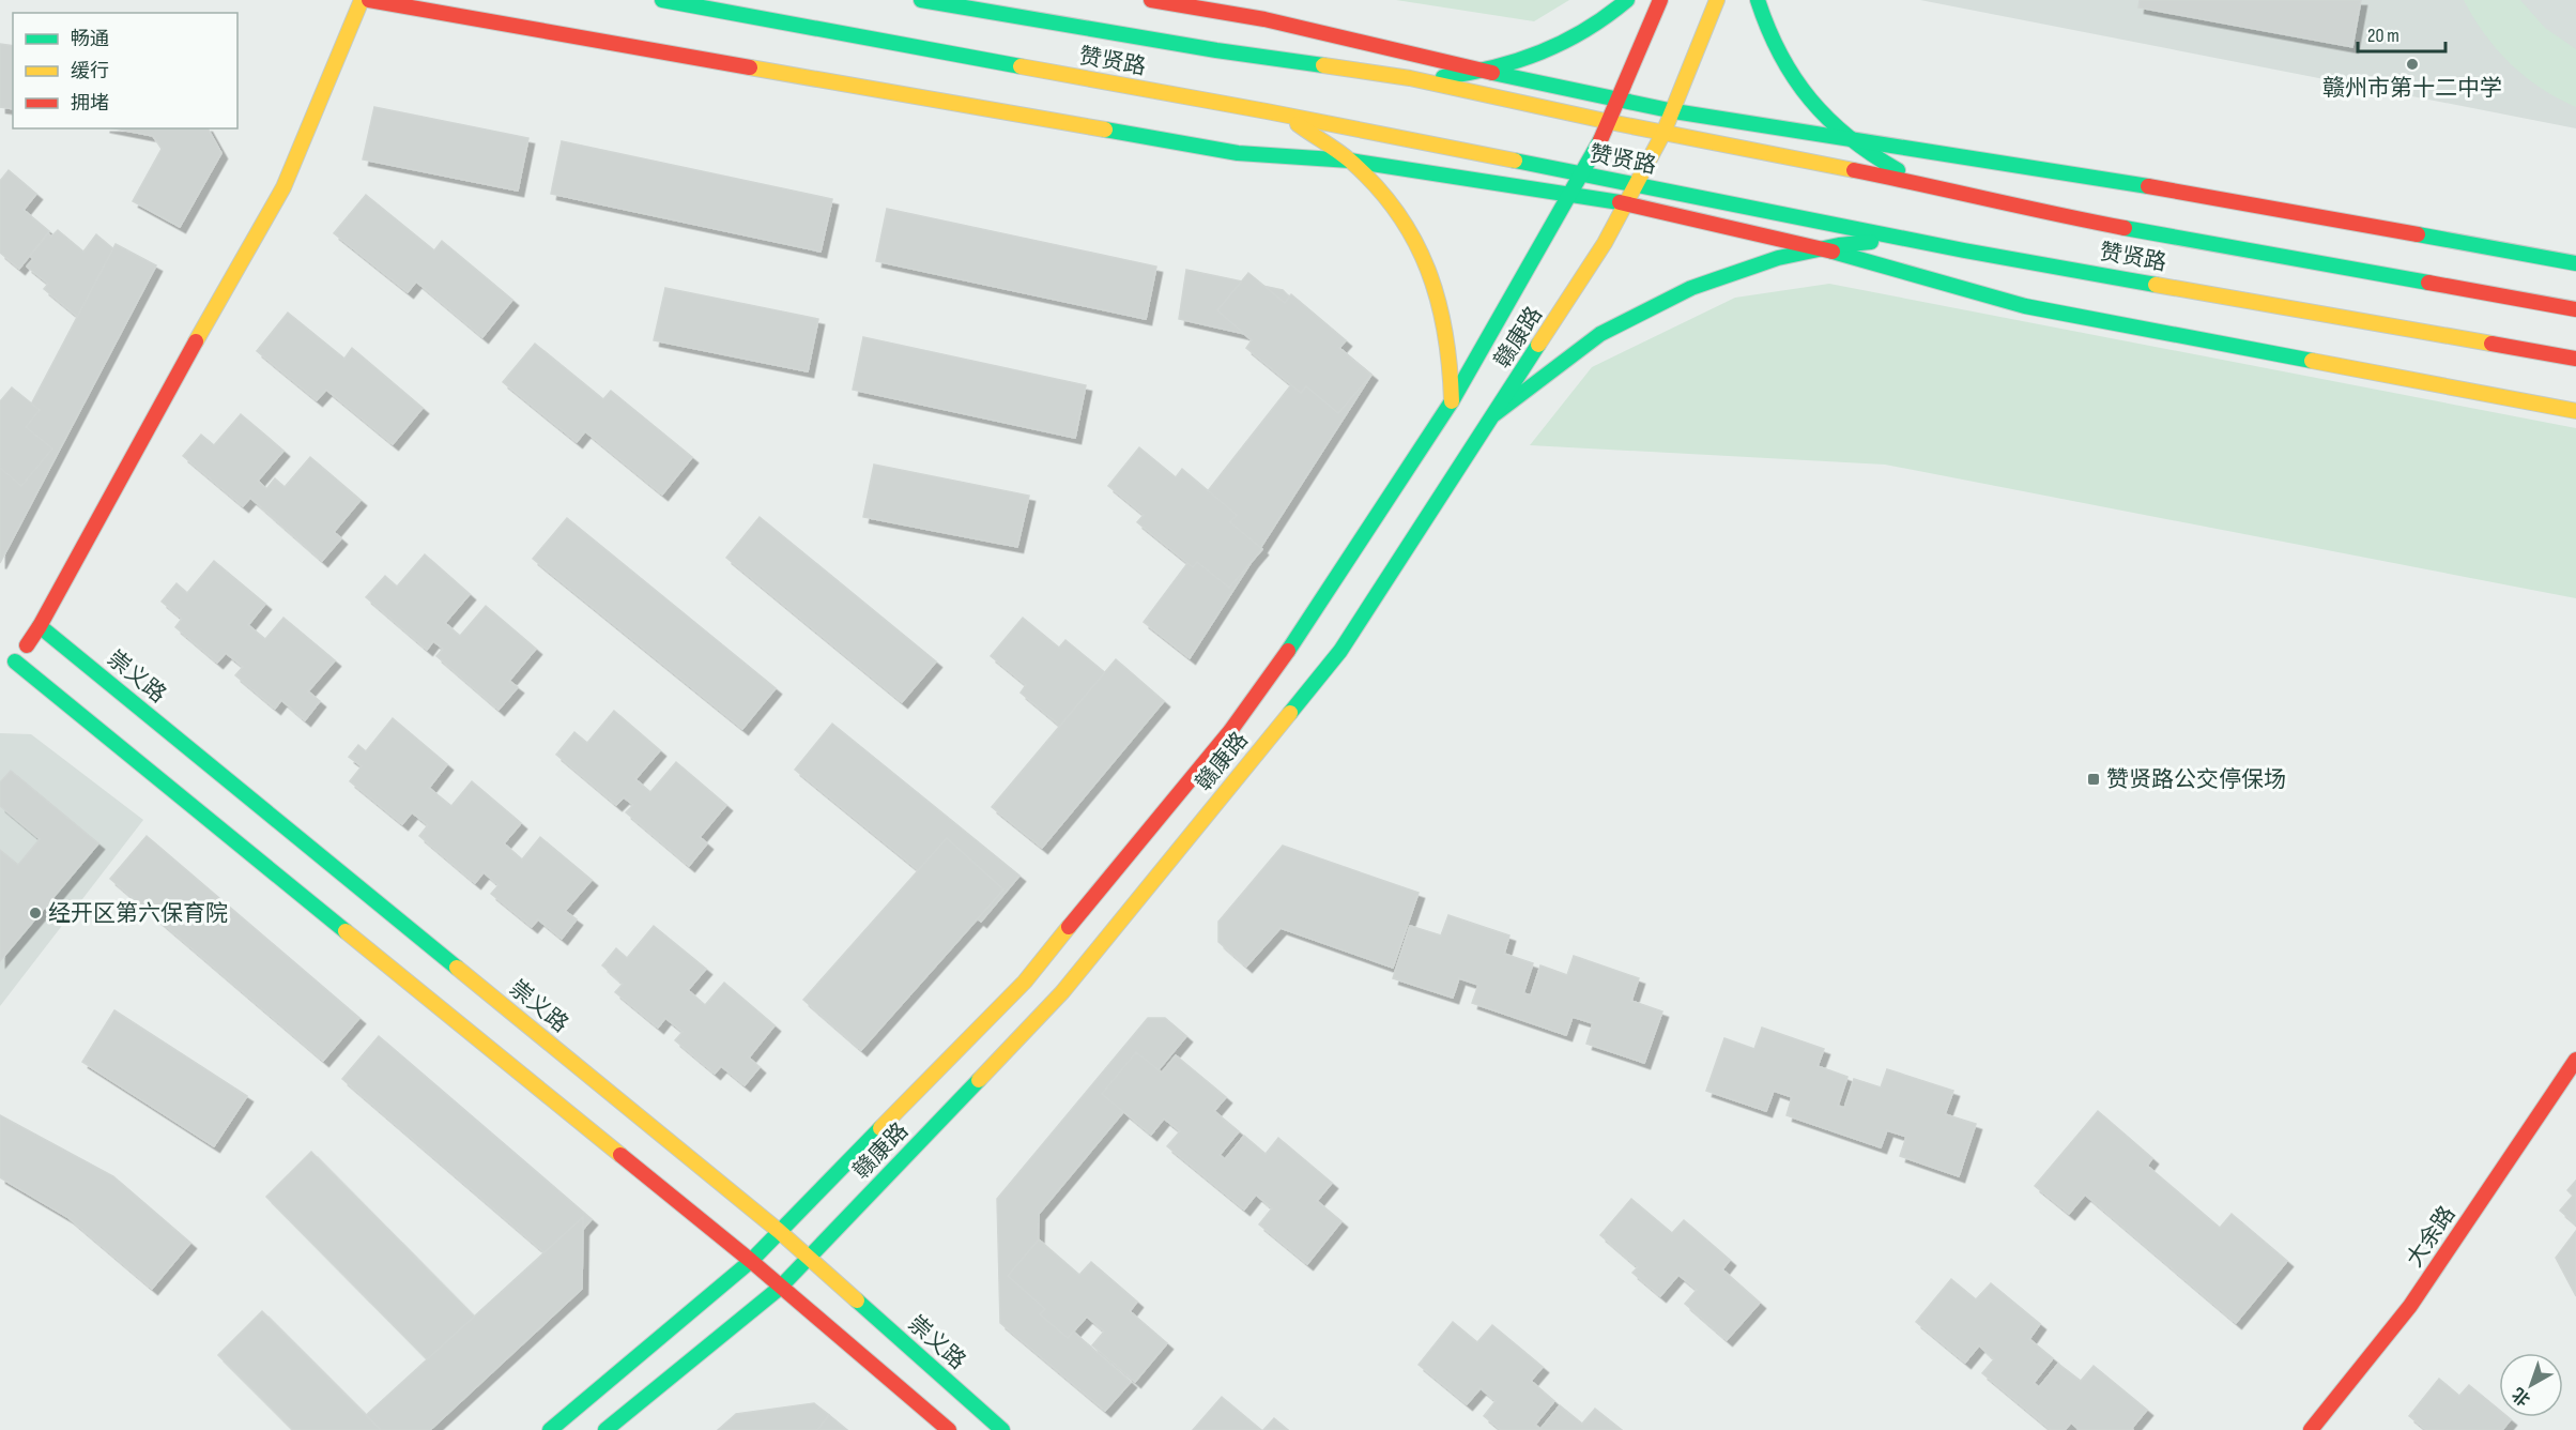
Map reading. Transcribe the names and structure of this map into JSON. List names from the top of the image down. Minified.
{"streets":{"main road":["赞贤路","赣康路","崇义路","大余路"]},"crossings":[["赞贤路","赣康路"],["赣康路","崇义路"]],"places":{"other":["赣州市第十二中学","经开区第六保育院"],"transit":["赞贤路公交停保场"]},"legend":["畅通","缓行","拥堵"],"scale_bar":"20 m","north":"bottom left"}
